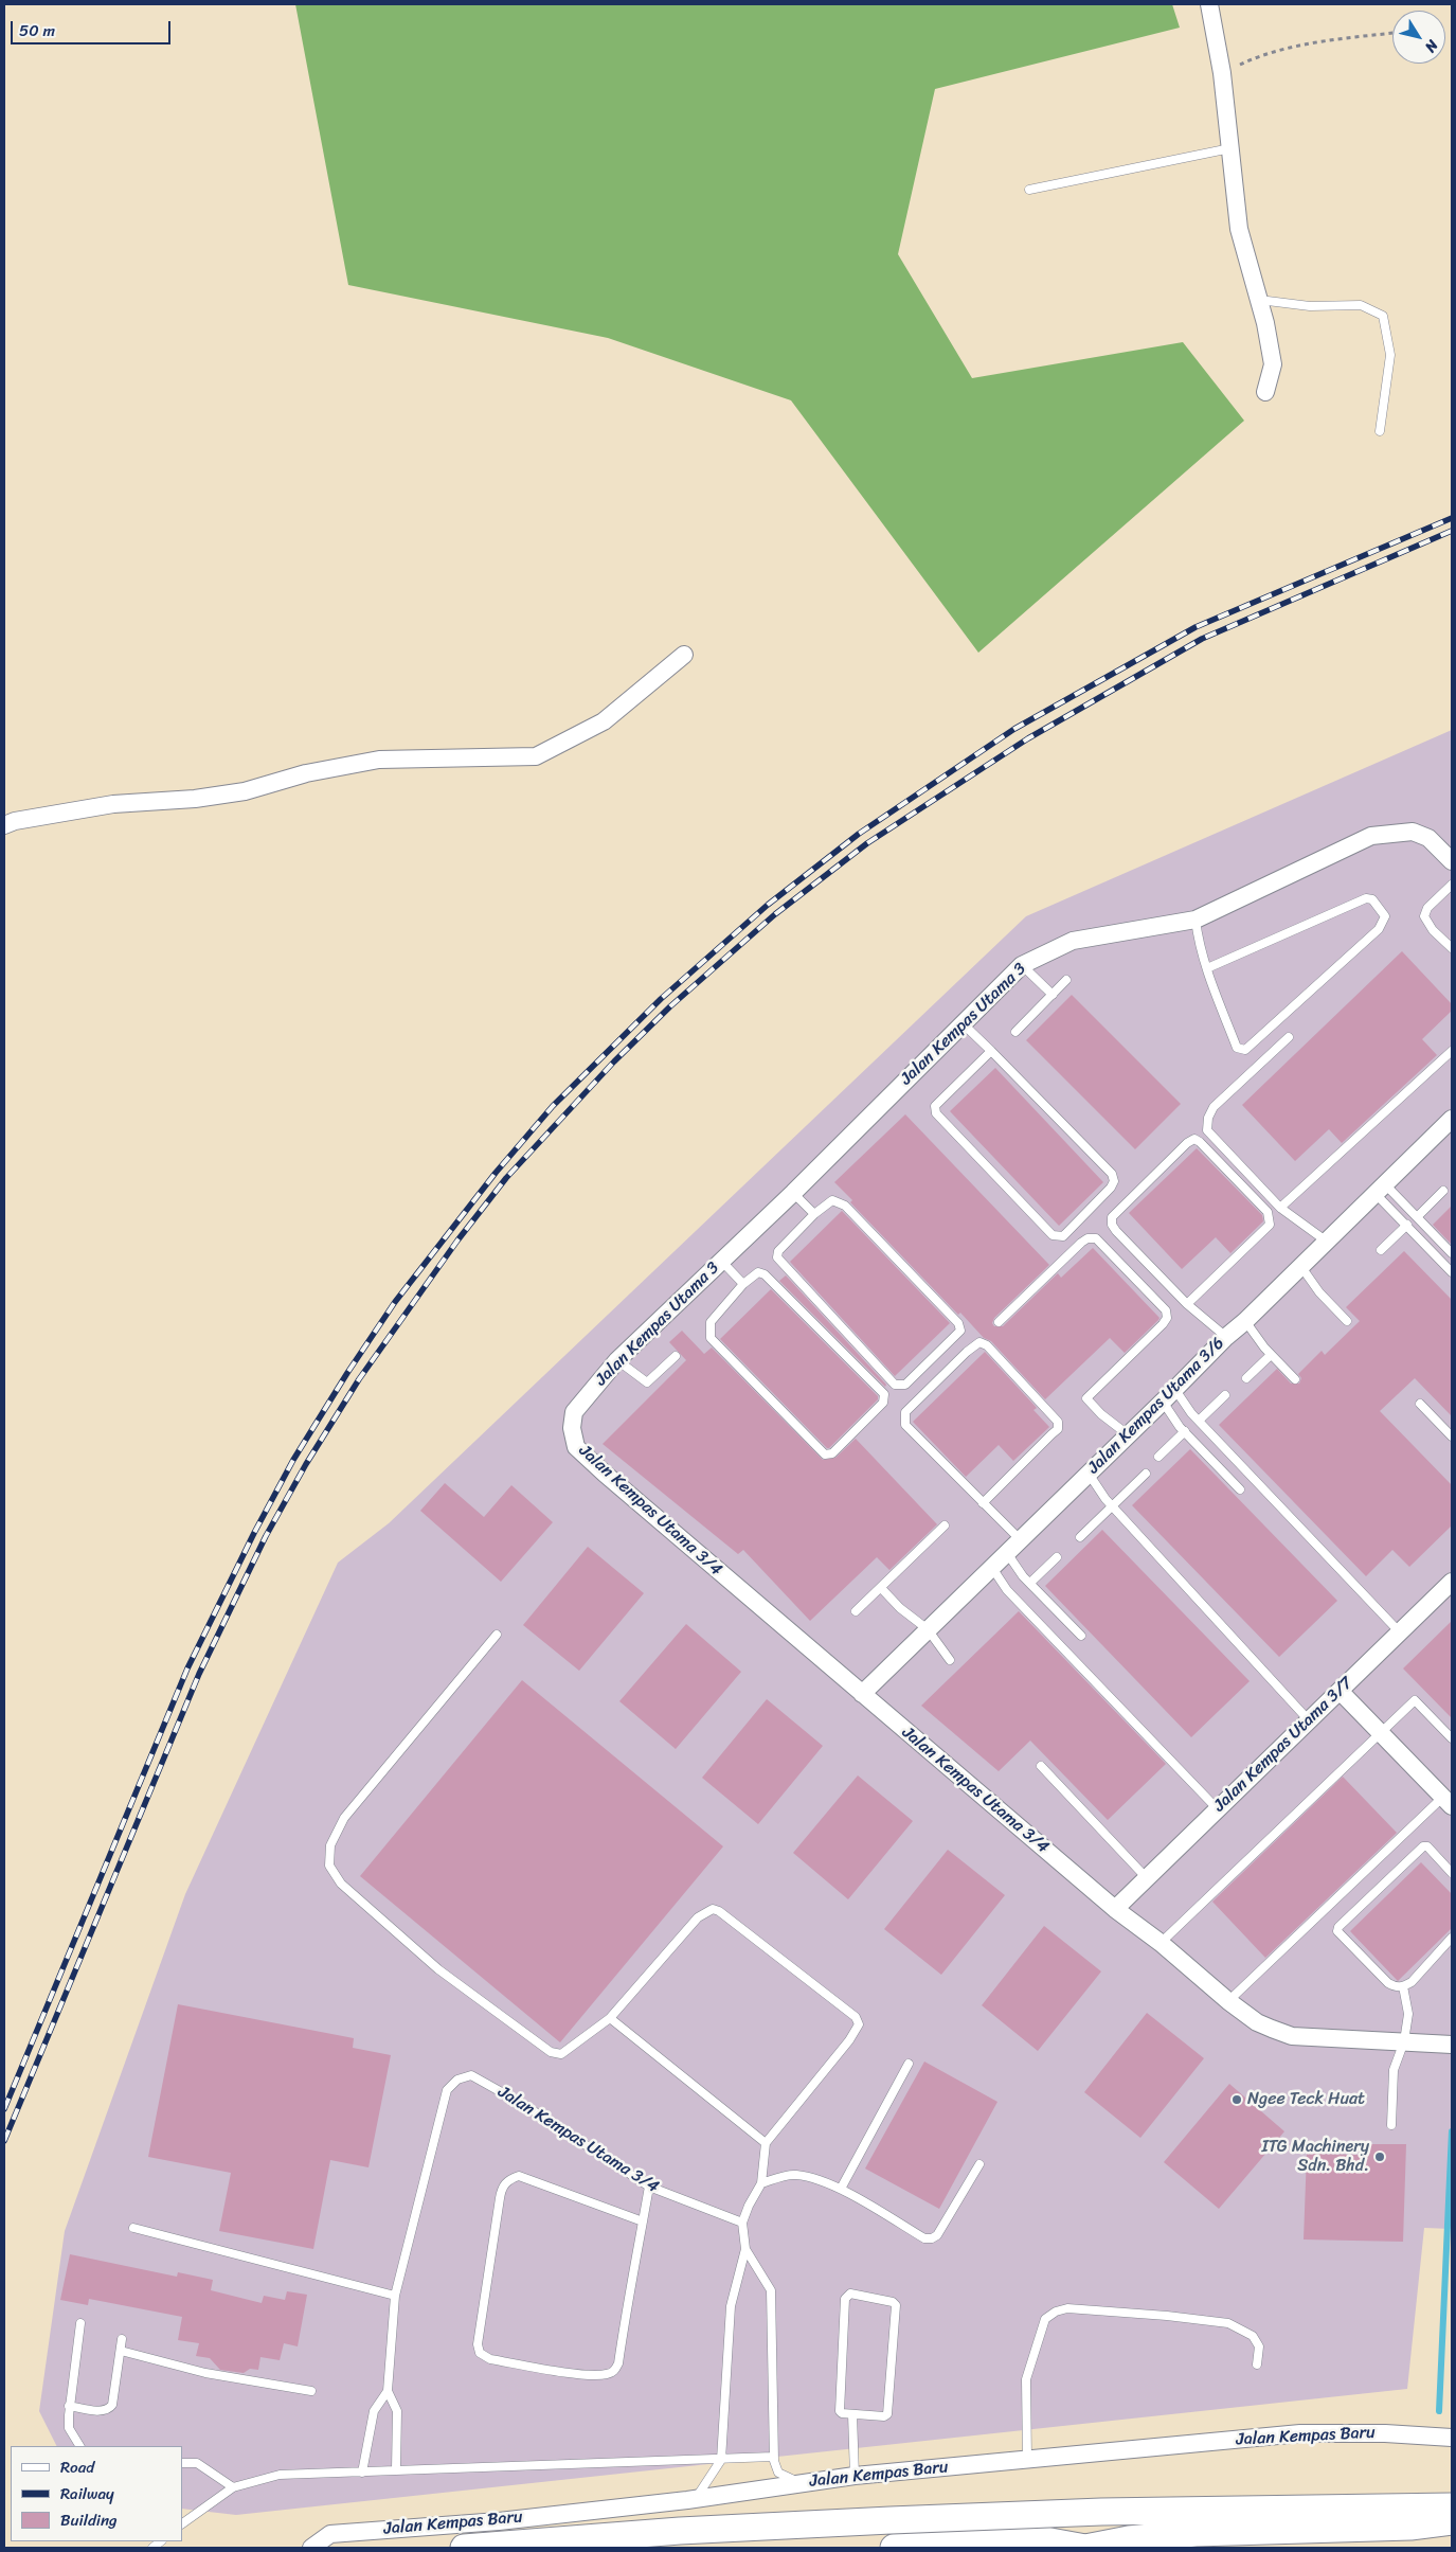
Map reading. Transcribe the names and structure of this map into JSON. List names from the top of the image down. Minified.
{"streets":{"main road":["Jalan Kempas Baru"],"street":["Jalan Kempas Utama 3","Jalan Kempas Utama 3/6","Jalan Kempas Utama 3/4","Jalan Kempas Utama 3/7"]},"crossings":[["Jalan Kempas Utama 3","Jalan Kempas Utama 3/4"],["Jalan Kempas Utama 3/6","Jalan Kempas Utama 3/4"],["Jalan Kempas Utama 3/4","Jalan Kempas Utama 3/7"]],"places":["Ngee Teck Huat","ITG Machinery Sdn. Bhd."],"legend":["Road","Railway","Building"],"scale_bar":"50 m","north":"bottom right"}
